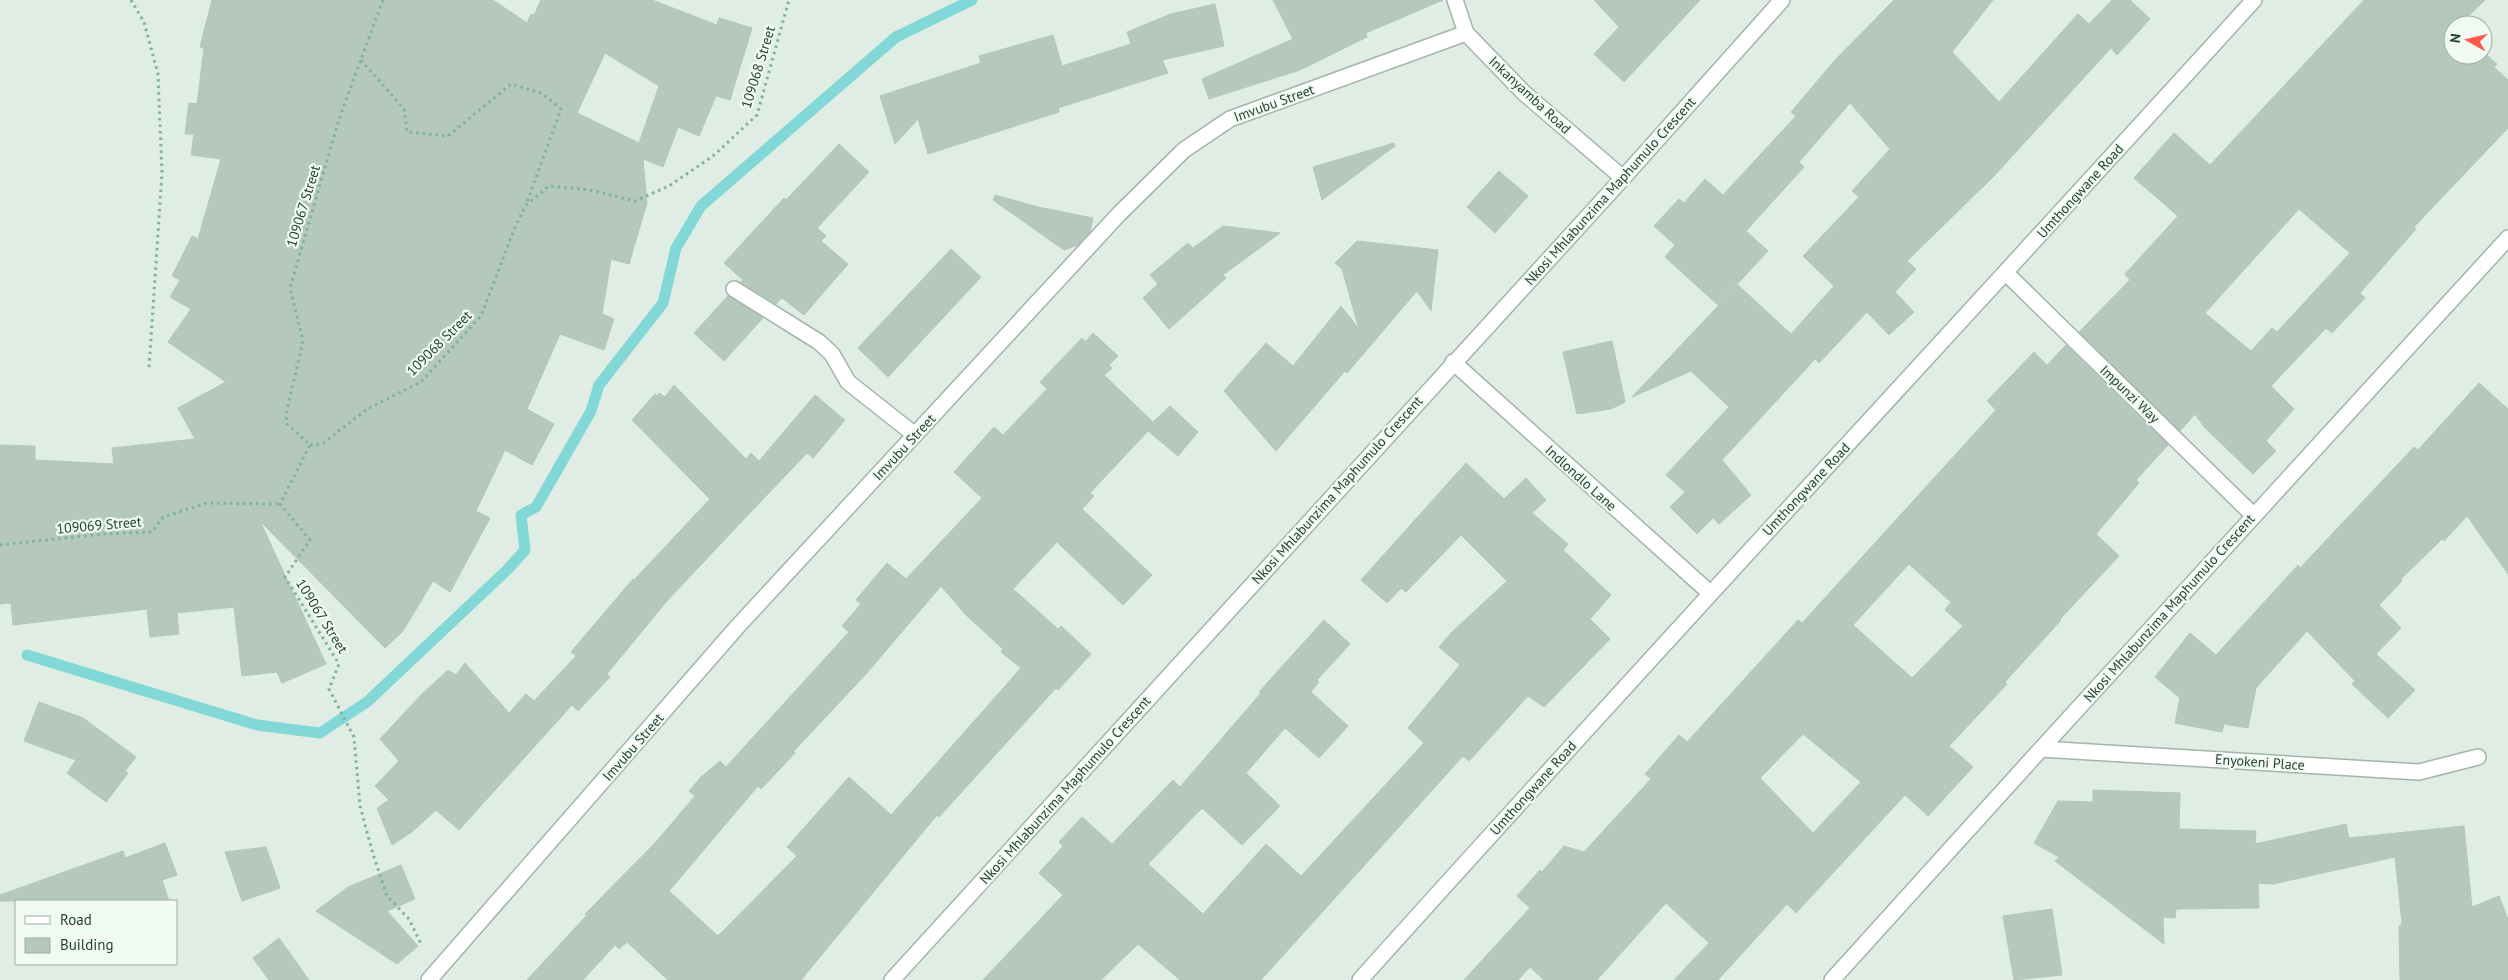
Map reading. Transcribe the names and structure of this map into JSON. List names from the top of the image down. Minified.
{"streets":{"street":["Inkanyamba Road","Imvubu Street","Nkosi Mhlabunzima Maphumulo Crescent","Umthongwane Road","Impunzi Way","Indlondlo Lane","Enyokeni Place"],"path":["109068 Street","109067 Street","109069 Street"]},"crossings":[["109068 Street","109067 Street"],["Inkanyamba Road","Imvubu Street"],["Inkanyamba Road","Nkosi Mhlabunzima Maphumulo Crescent"],["Imvubu Street","109067 Street"],["Nkosi Mhlabunzima Maphumulo Crescent","Impunzi Way"],["Nkosi Mhlabunzima Maphumulo Crescent","Indlondlo Lane"],["Nkosi Mhlabunzima Maphumulo Crescent","Enyokeni Place"],["Umthongwane Road","Impunzi Way"],["Umthongwane Road","Indlondlo Lane"],["109067 Street","109069 Street"]],"legend":["Road","Building"],"north":"left"}
